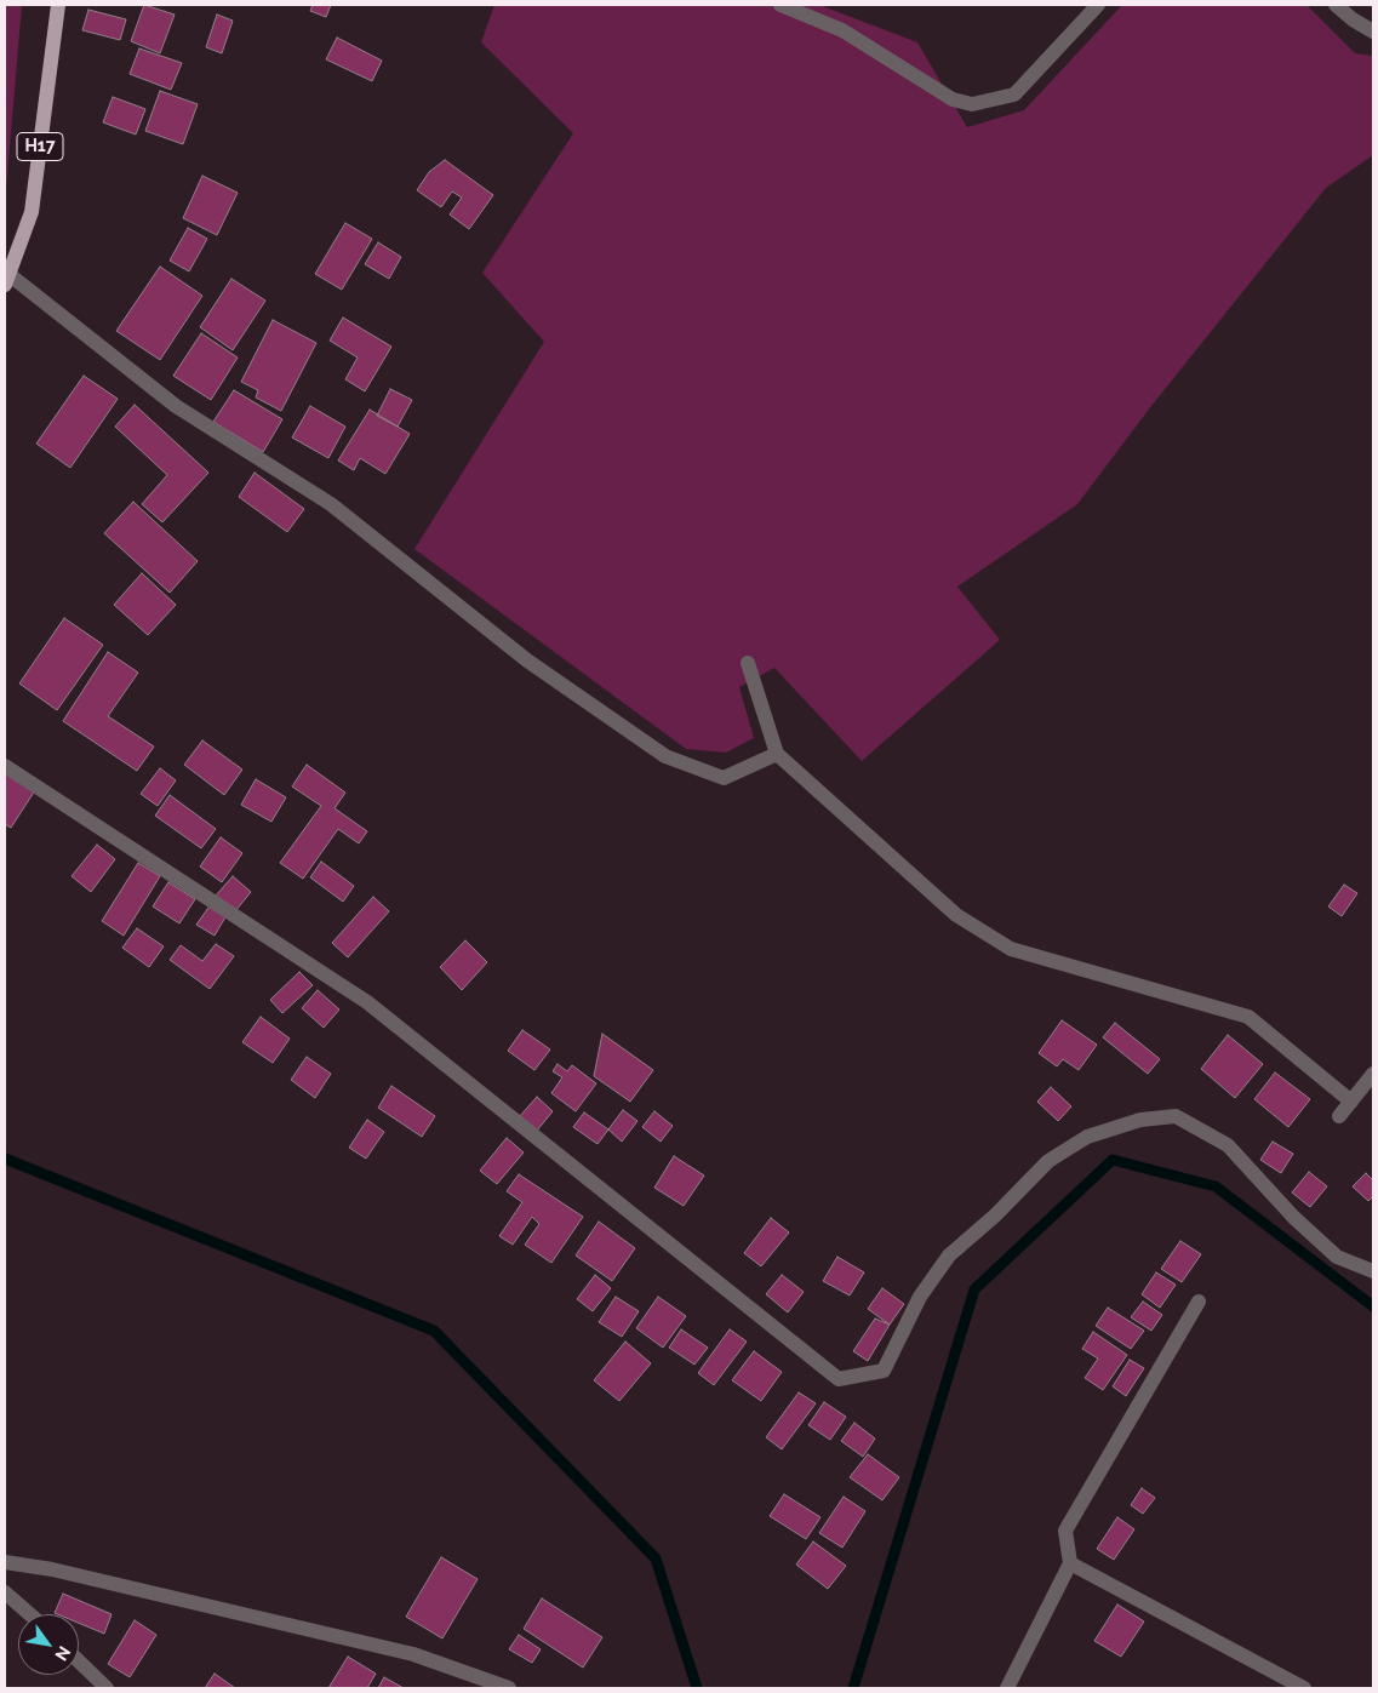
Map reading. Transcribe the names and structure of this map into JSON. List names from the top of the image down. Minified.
{"streets":{"main road":["H17"]},"north":"bottom right"}
